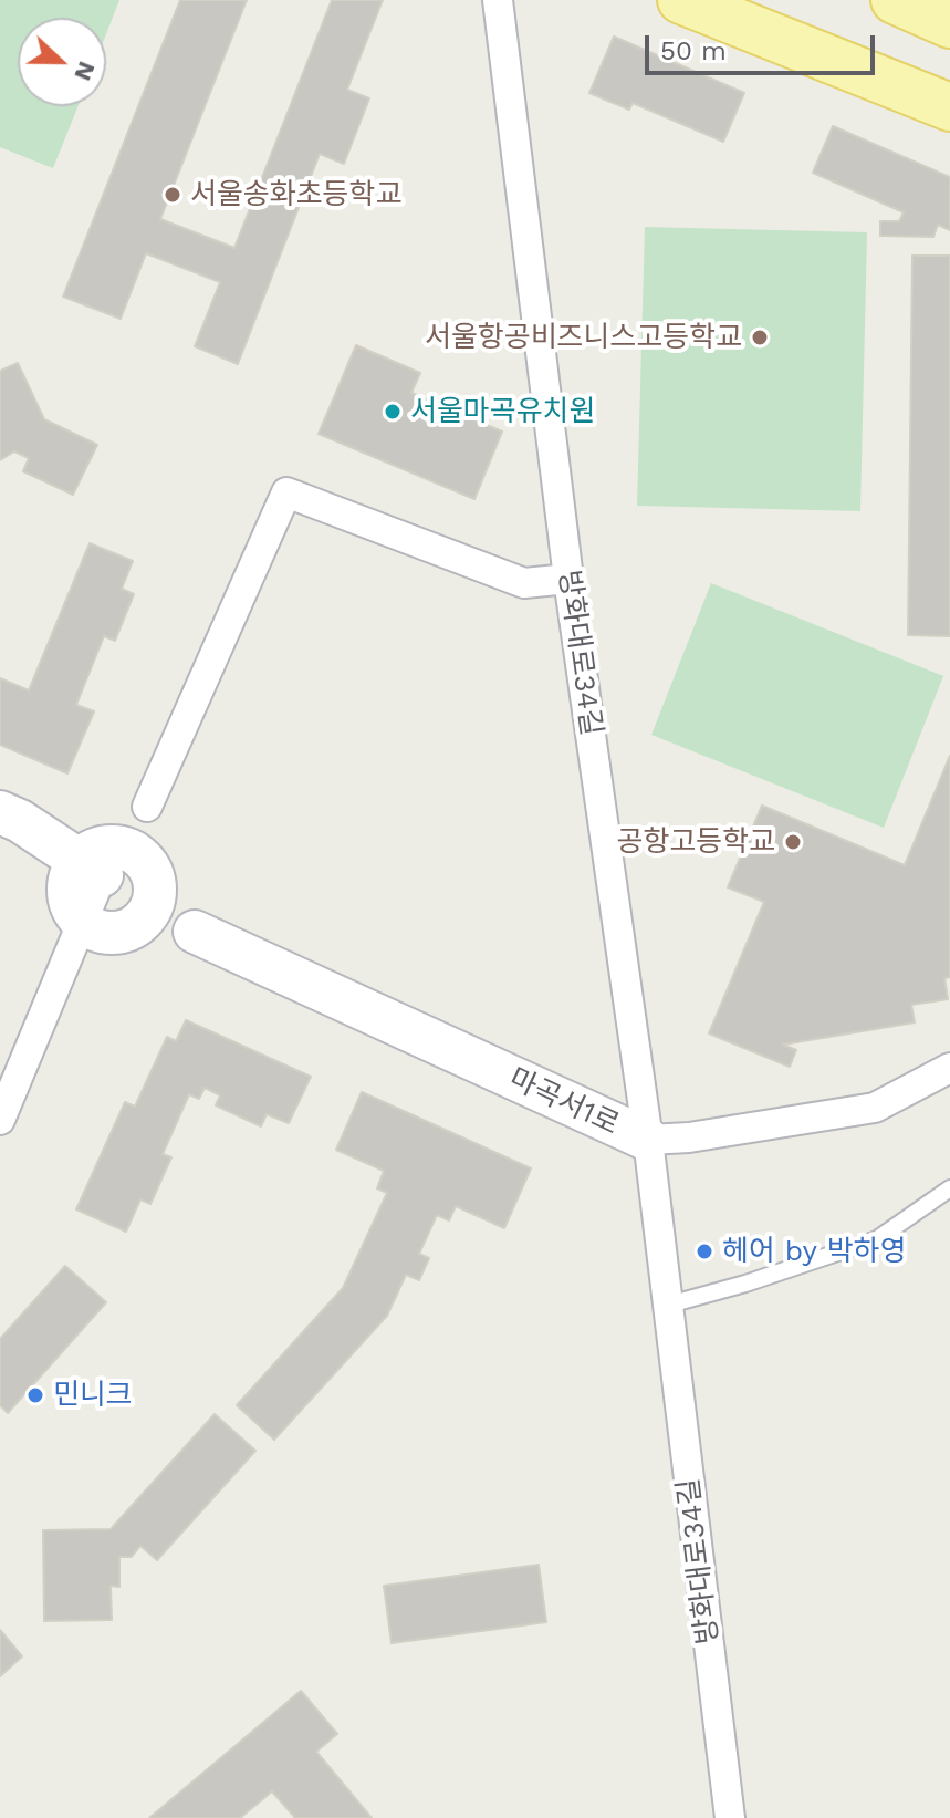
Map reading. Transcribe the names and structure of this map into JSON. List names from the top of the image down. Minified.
{"streets":{"street":["방화대로34길","마곡서1로"]},"crossings":[["방화대로34길","마곡서1로"]],"places":["서울송화초등학교","서울항공비즈니스고등학교","서울마곡유치원","공항고등학교","헤어 by 박하영","민니크"],"scale_bar":"50 m","north":"right"}
